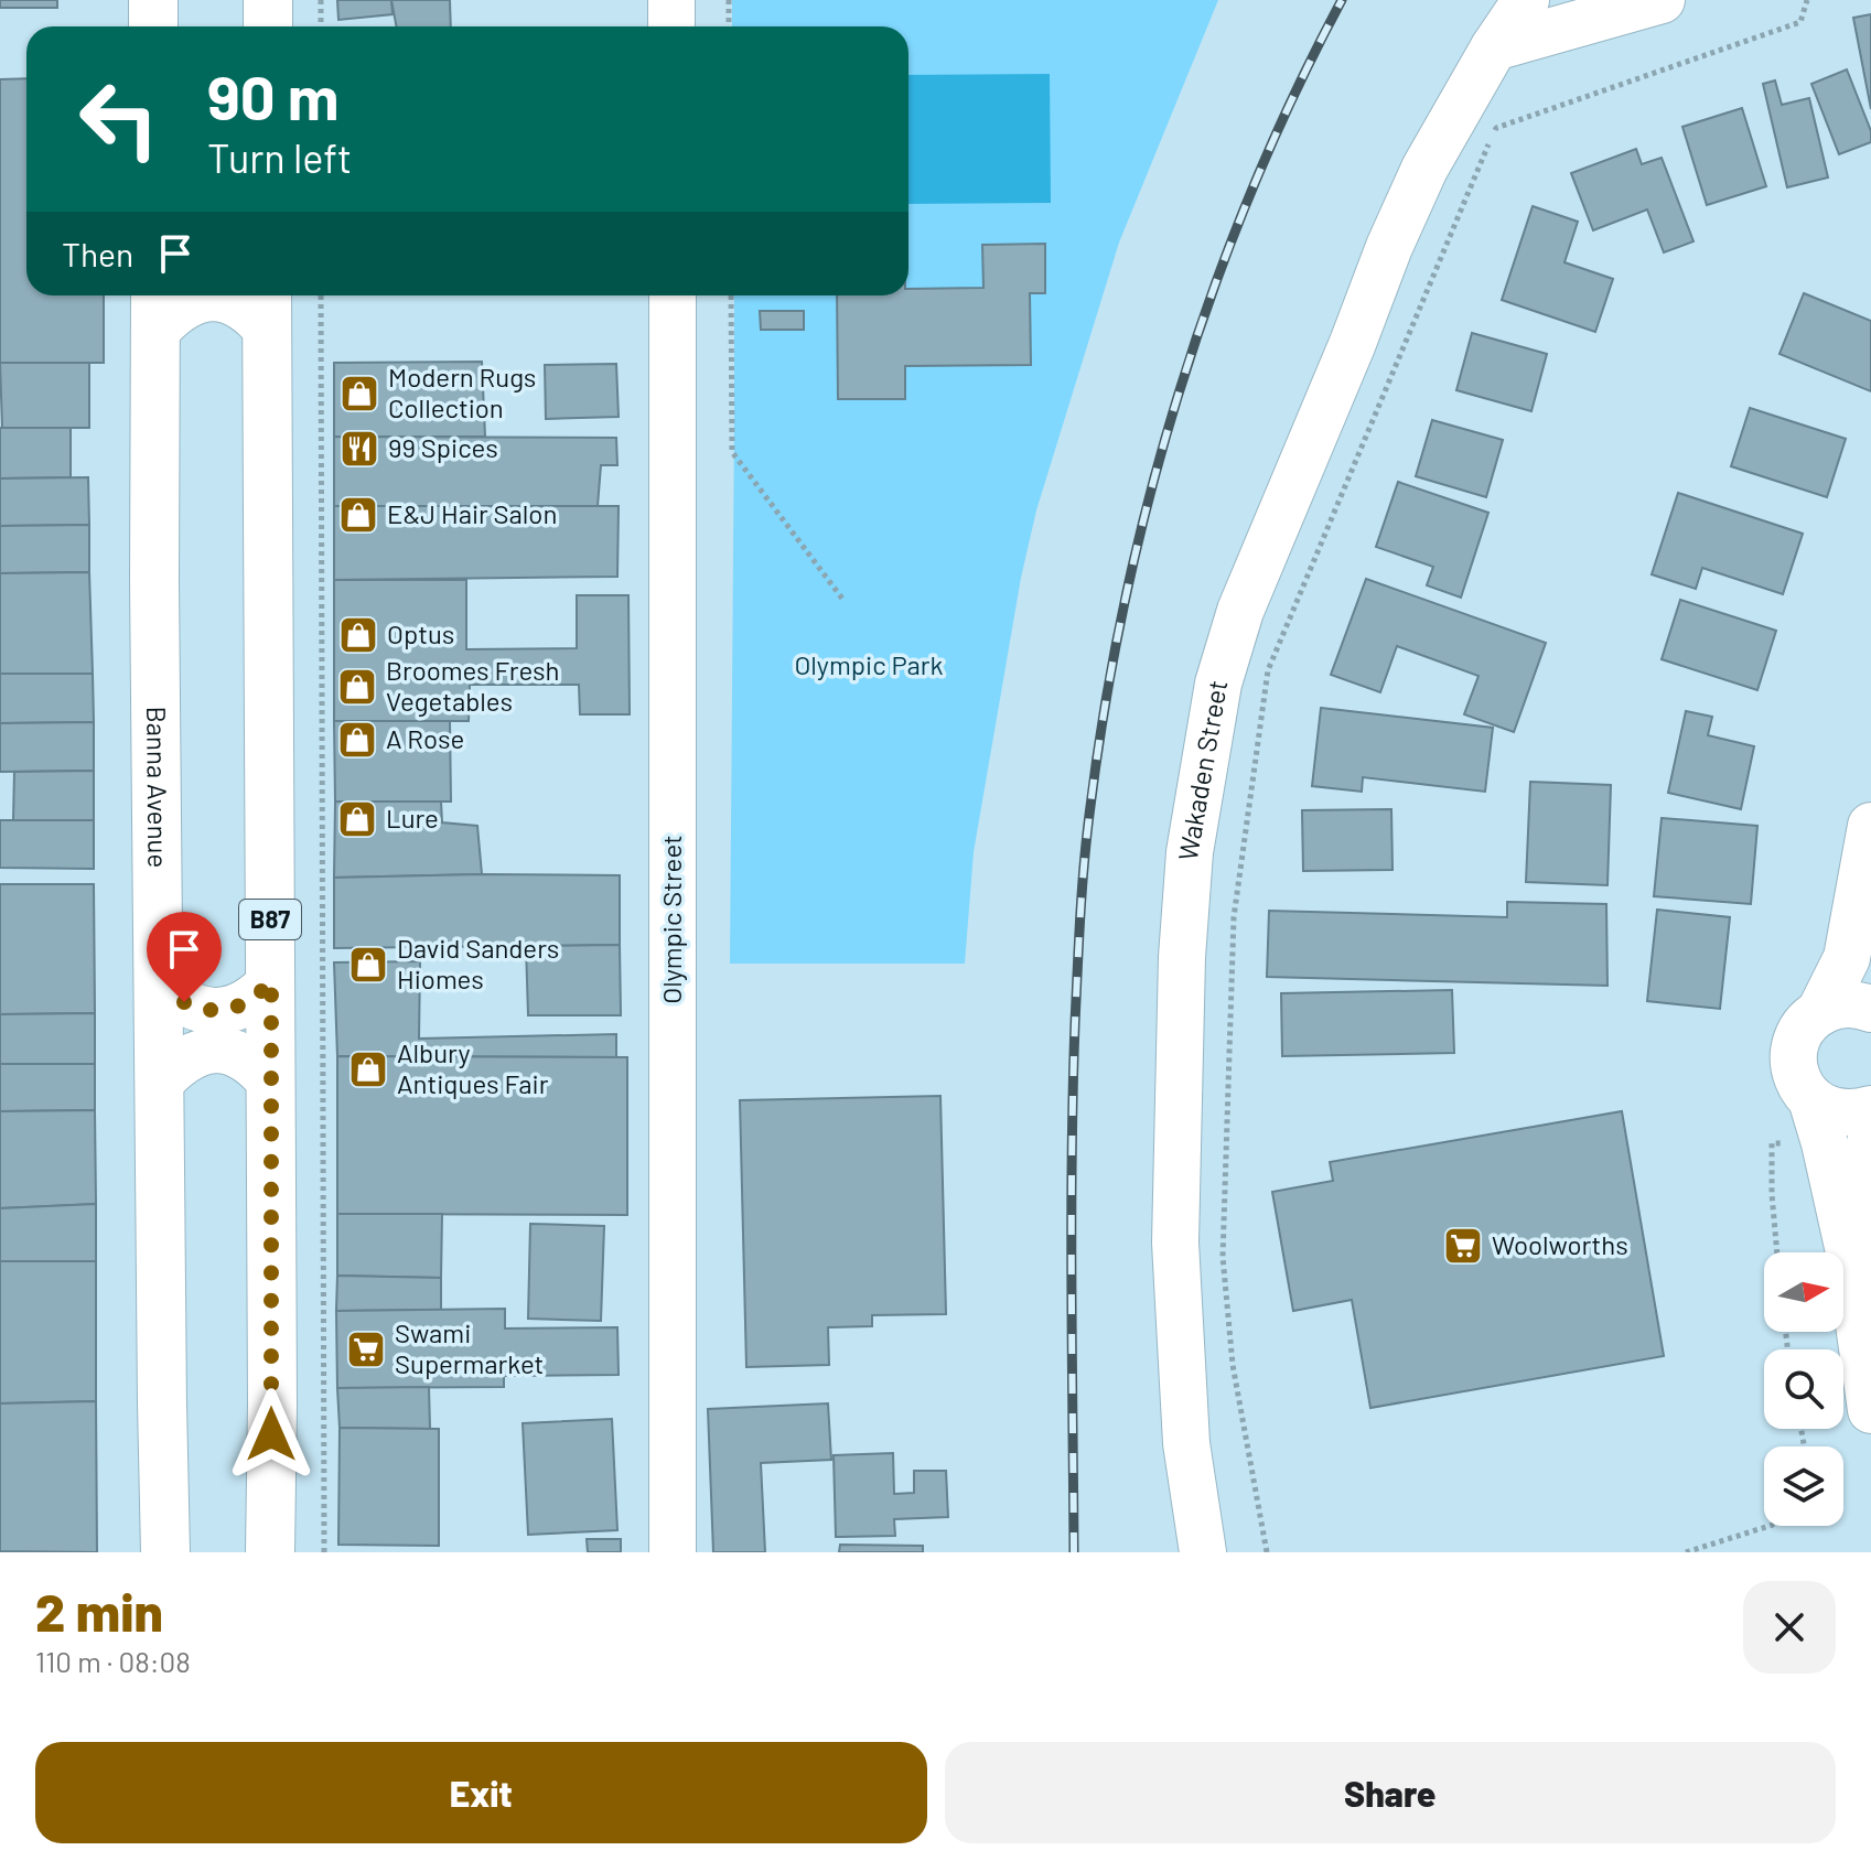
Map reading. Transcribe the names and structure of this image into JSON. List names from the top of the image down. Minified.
{"streets":{"main road":["Banna Avenue","B87"],"street":["Wakaden Street","Olympic Street"]},"parks":["Olympic Park"],"places":{"shop":["Modern Rugs Collection","E&J Hair Salon","Optus","Broomes Fresh Vegetables","A Rose","Lure","David Sanders Hiomes","Albury Antiques Fair"],"restaurant":["99 Spices"],"supermarket":["Woolworths","Swami Supermarket"]},"north":"right","page":{"turn":["90 m","Turn left"],"then":"Then","heading":["2 min","110 m · 08:08"],"buttons":["Exit","Share"]}}
